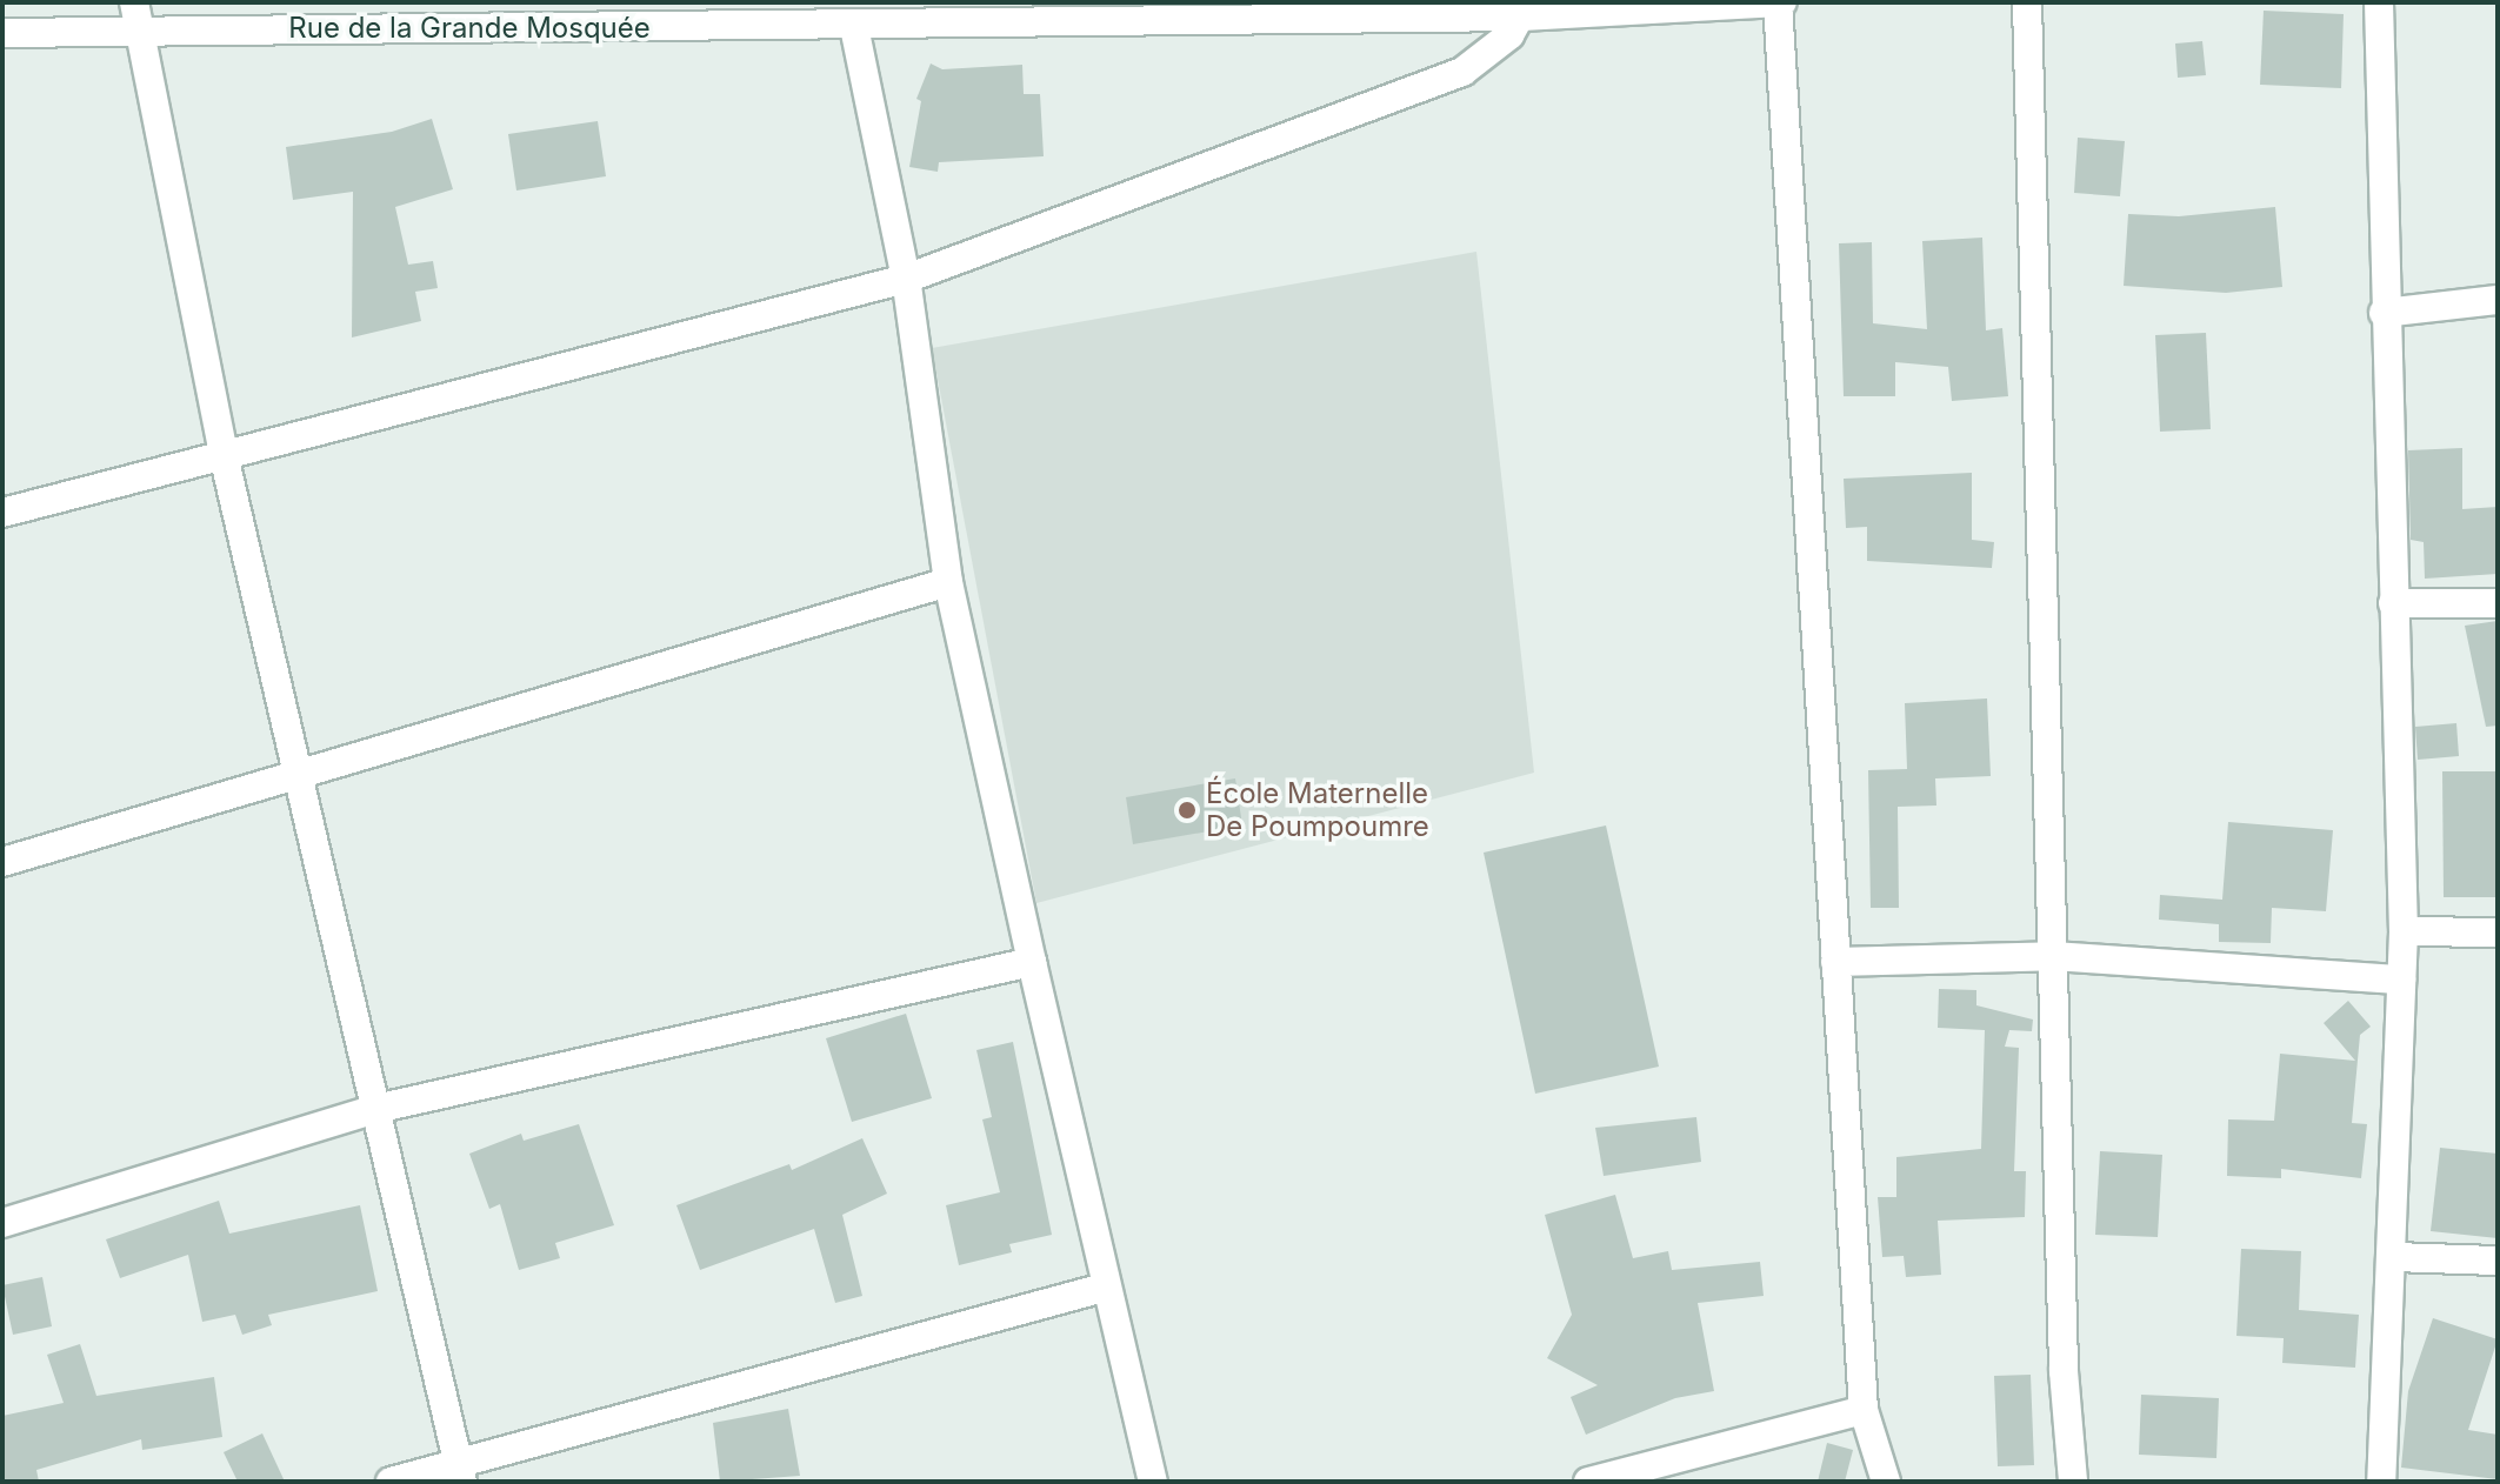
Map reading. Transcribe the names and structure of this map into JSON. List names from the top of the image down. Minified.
{"streets":{"street":["Rue de la Grande Mosquée"]},"places":["École Maternelle De Poumpoumre"]}
